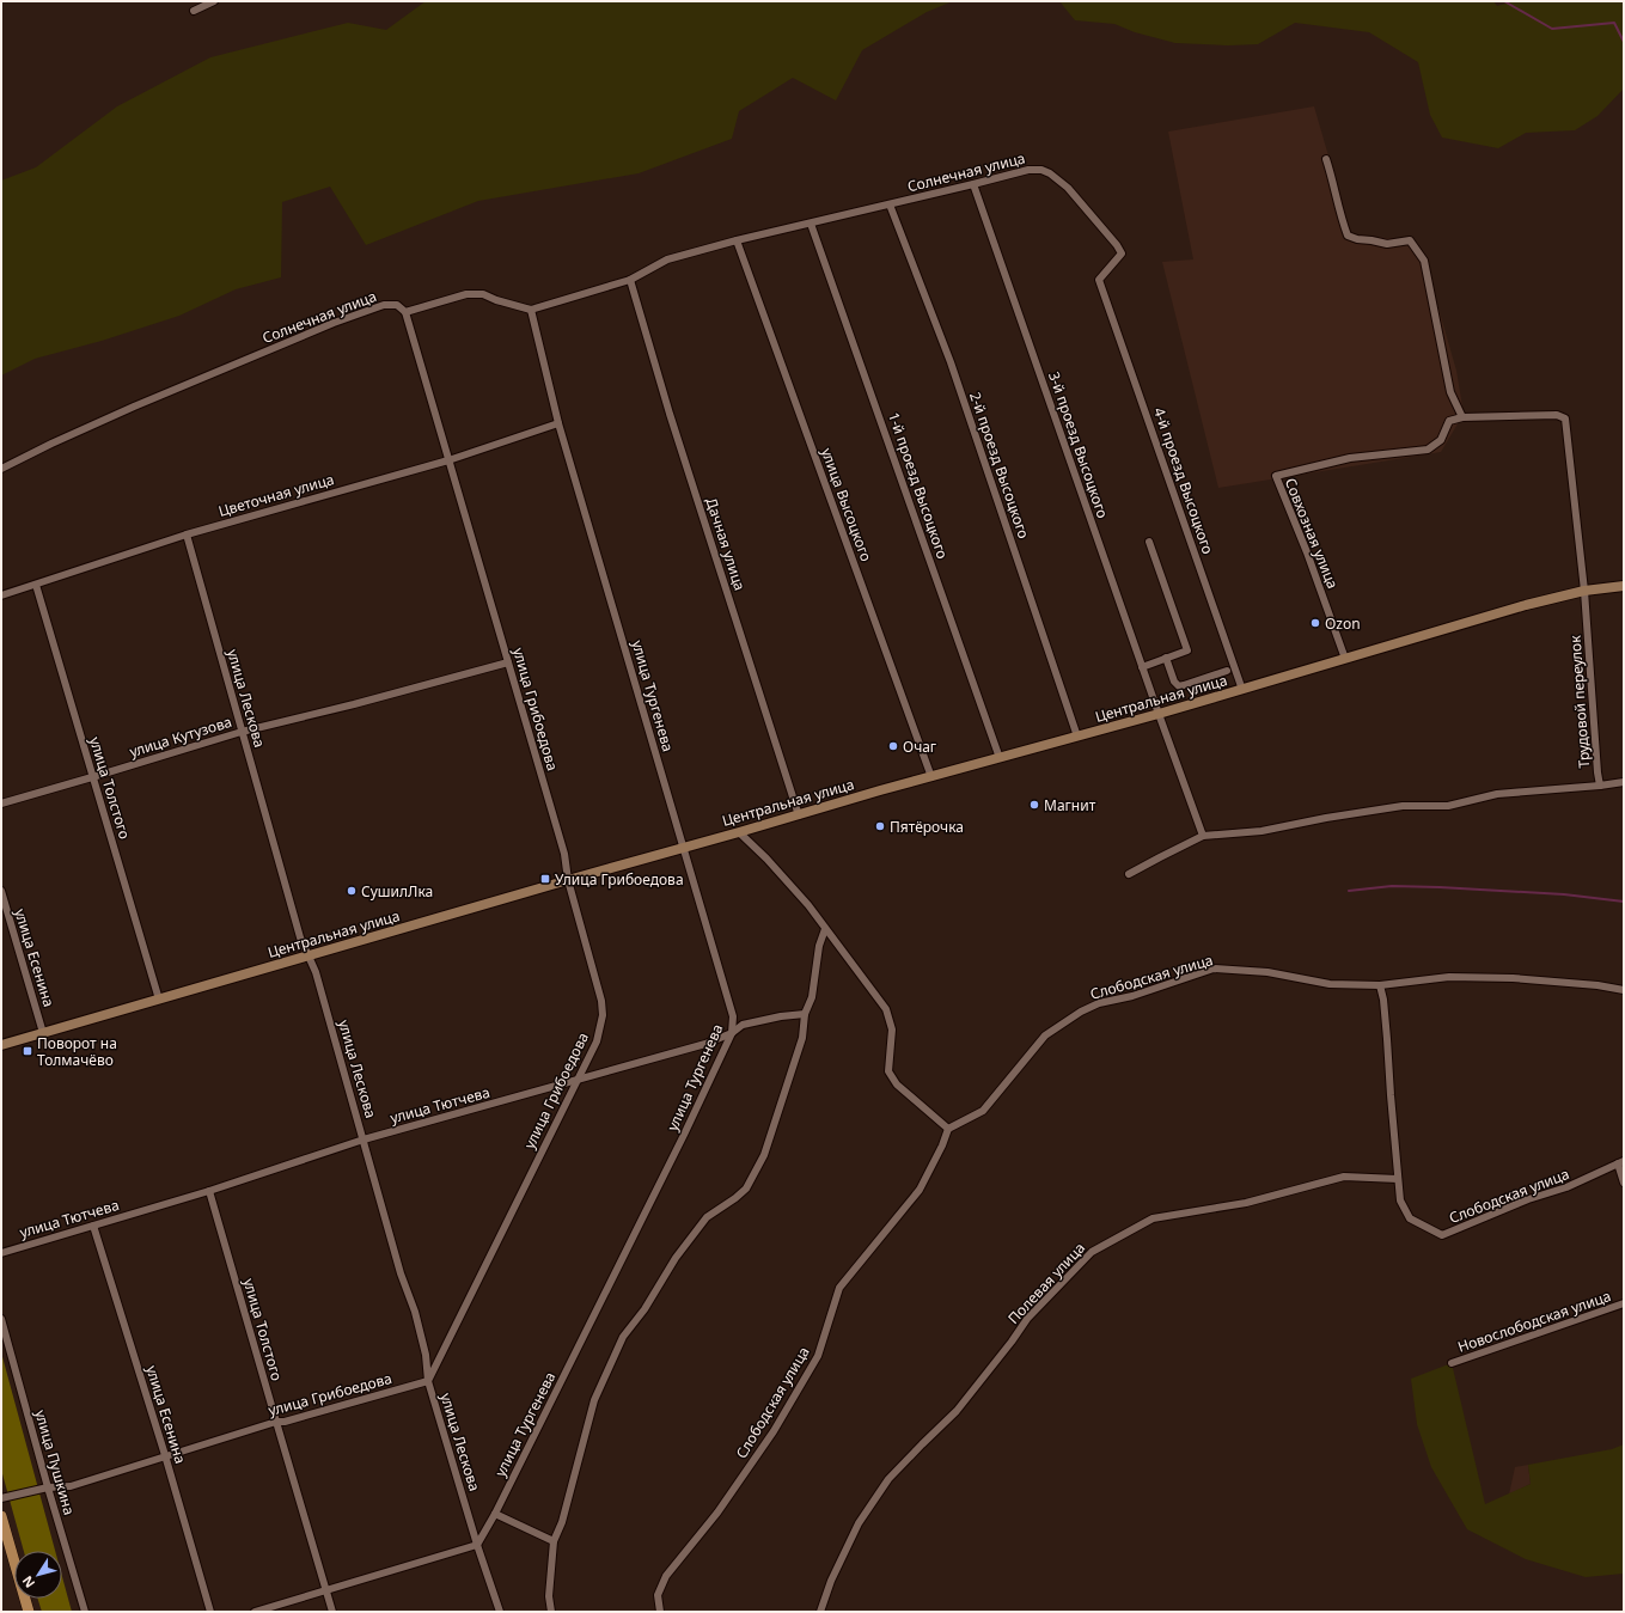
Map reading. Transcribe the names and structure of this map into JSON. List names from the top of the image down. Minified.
{"streets":{"street":["Солнечная улица","3-й проезд Высоцкого","2-й проезд Высоцкого","4-й проезд Высоцкого","1-й проезд Высоцкого","Цветочная улица","улица Высоцкого","Совхозная улица","Дачная улица","улица Тургенева","улица Лескова","Центральная улица","Трудовой переулок","улица Грибоедова","улица Кутузова","улица Толстого","улица Есенина","Слободская улица","улица Тютчева","Полевая улица","Новослободская улица","улица Пушкина"]},"crossings":[["Солнечная улица","3-й проезд Высоцкого"],["Солнечная улица","2-й проезд Высоцкого"],["Солнечная улица","4-й проезд Высоцкого"],["Солнечная улица","1-й проезд Высоцкого"],["Солнечная улица","улица Высоцкого"],["Солнечная улица","улица Грибоедова"],["3-й проезд Высоцкого","Центральная улица"],["2-й проезд Высоцкого","Центральная улица"],["4-й проезд Высоцкого","Центральная улица"],["1-й проезд Высоцкого","Центральная улица"],["Цветочная улица","улица Тургенева"],["Цветочная улица","улица Лескова"],["Цветочная улица","улица Грибоедова"],["Цветочная улица","улица Толстого"],["улица Высоцкого","Центральная улица"],["Совхозная улица","Центральная улица"],["Дачная улица","Центральная улица"],["улица Тургенева","улица Лескова"],["улица Тургенева","Центральная улица"],["улица Тургенева","улица Тютчева"],["улица Лескова","Центральная улица"],["улица Лескова","улица Грибоедова"],["улица Лескова","улица Кутузова"],["улица Лескова","улица Тютчева"],["Центральная улица","Трудовой переулок"],["Центральная улица","улица Грибоедова"],["Центральная улица","улица Толстого"],["Центральная улица","улица Есенина"],["улица Грибоедова","улица Кутузова"],["улица Грибоедова","улица Толстого"],["улица Грибоедова","улица Есенина"],["улица Грибоедова","улица Тютчева"],["улица Грибоедова","улица Пушкина"],["улица Кутузова","улица Толстого"],["улица Толстого","улица Тютчева"],["улица Есенина","улица Тютчева"],["Слободская улица","Полевая улица"]],"places":{"other":["Ozon","Очаг","Магнит","Пятёрочка","СушилЛка"],"transit":["Улица Грибоедова","Поворот на Толмачёво"]},"north":"bottom left"}
